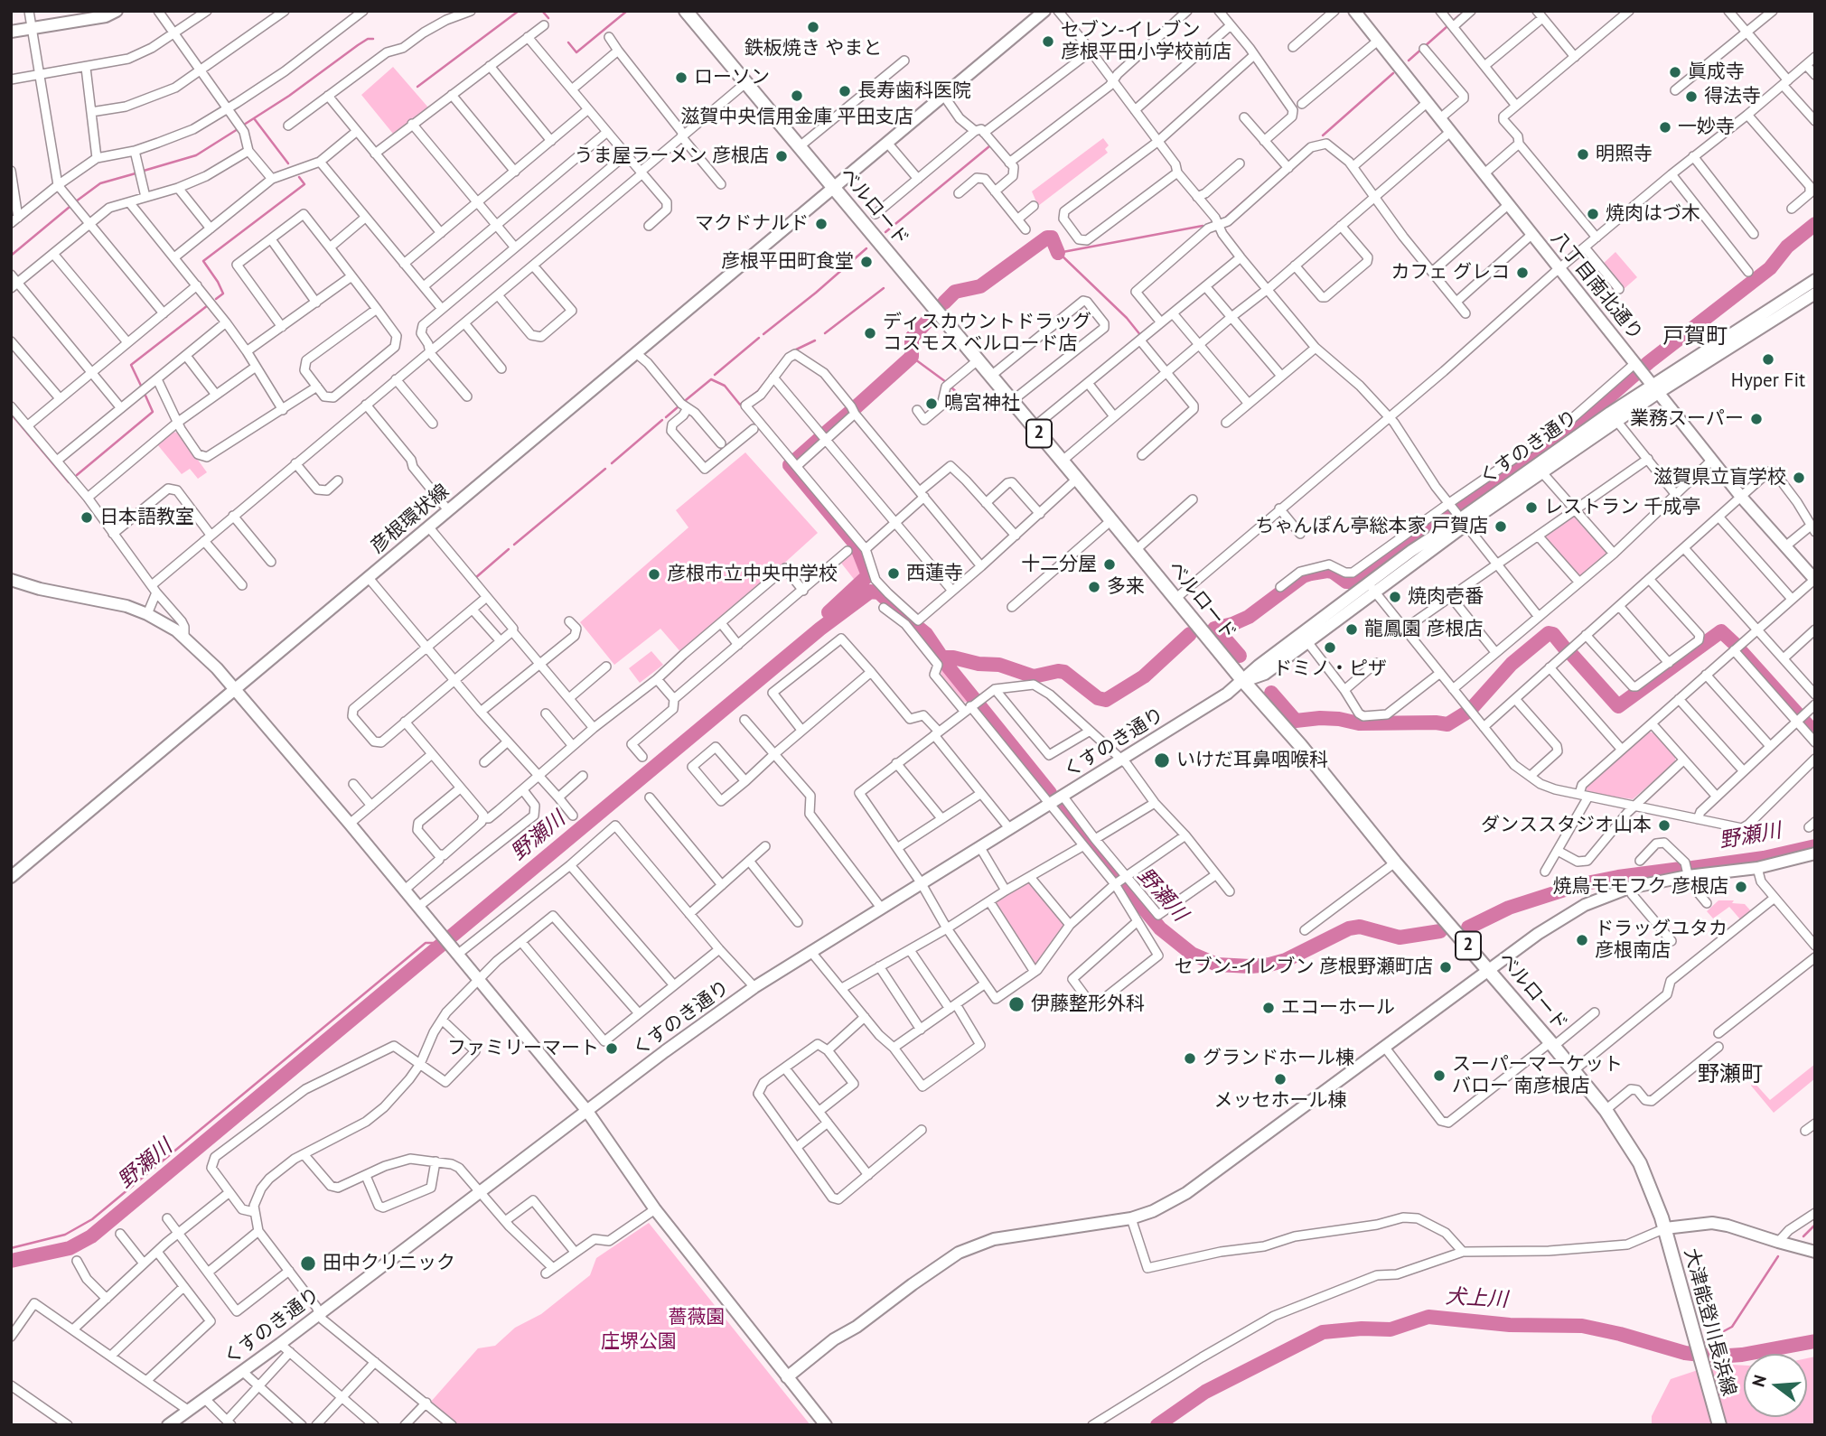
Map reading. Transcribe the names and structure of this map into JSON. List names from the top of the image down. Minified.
{"streets":{"main road":["ベルロード","2","大津能登川長浜線"],"street":["八丁目南北通り","くすのき通り","彦根環状線"]},"crossings":[["ベルロード","くすのき通り"],["ベルロード","彦根環状線"],["ベルロード","大津能登川長浜線"],["八丁目南北通り","くすのき通り"]],"districts":["戸賀町","野瀬町"],"water":["野瀬川","犬上川"],"parks":["薔薇園","庄堺公園"],"places":["鉄板焼き やまと","セブン-イレブン 彦根平田小学校前店","眞成寺","ローソン","長寿歯科医院","滋賀中央信用金庫 平田支店","得法寺","一妙寺","明照寺","うま屋ラーメン 彦根店","焼肉はづ木","マクドナルド","彦根平田町食堂","カフェ グレコ","ディスカウントドラッグ コスモス ベルロード店","Hyper Fit","鳴宮神社","業務スーパー","滋賀県立盲学校","レストラン 千成亭","日本語教室","ちゃんぽん亭総本家 戸賀店","十二分屋","西蓮寺","彦根市立中央中学校","多来","焼肉壱番","龍鳳園 彦根店","ドミノ・ピザ","いけだ耳鼻咽喉科","ダンススタジオ山本","焼鳥モモフク 彦根店","ドラッグユタカ 彦根南店","セブン-イレブン 彦根野瀬町店","伊藤整形外科","エコーホール","ファミリーマート","グランドホール棟","スーパーマーケット バロー 南彦根店","メッセホール棟","田中クリニック"],"north":"left"}
